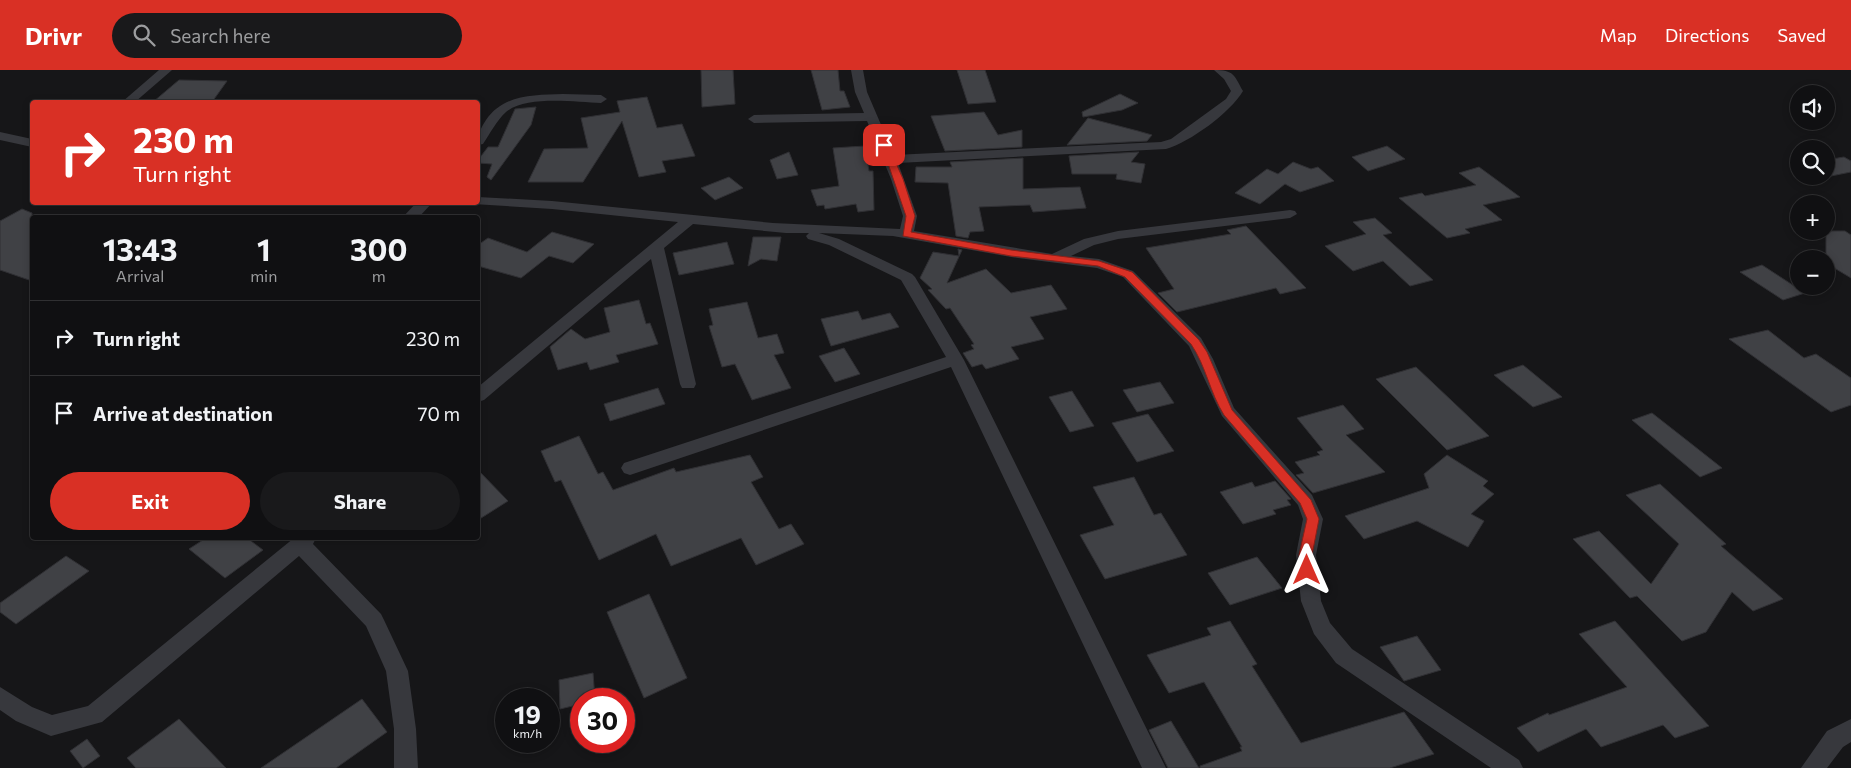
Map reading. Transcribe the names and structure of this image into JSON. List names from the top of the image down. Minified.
{"page":{"header":"Drivr","search":"Search here","nav":["Map","Directions","Saved"],"map_buttons":["+","−"],"turn":["230 m","Turn right"],"eta":["13:43","Arrival","1","min","300","m"],"list":[{"name":"Turn right","value":"230 m"},{"name":"Arrive at destination","value":"70 m"}],"buttons":["Exit","Share"],"speed":"19 km/h","limit":"30"}}
